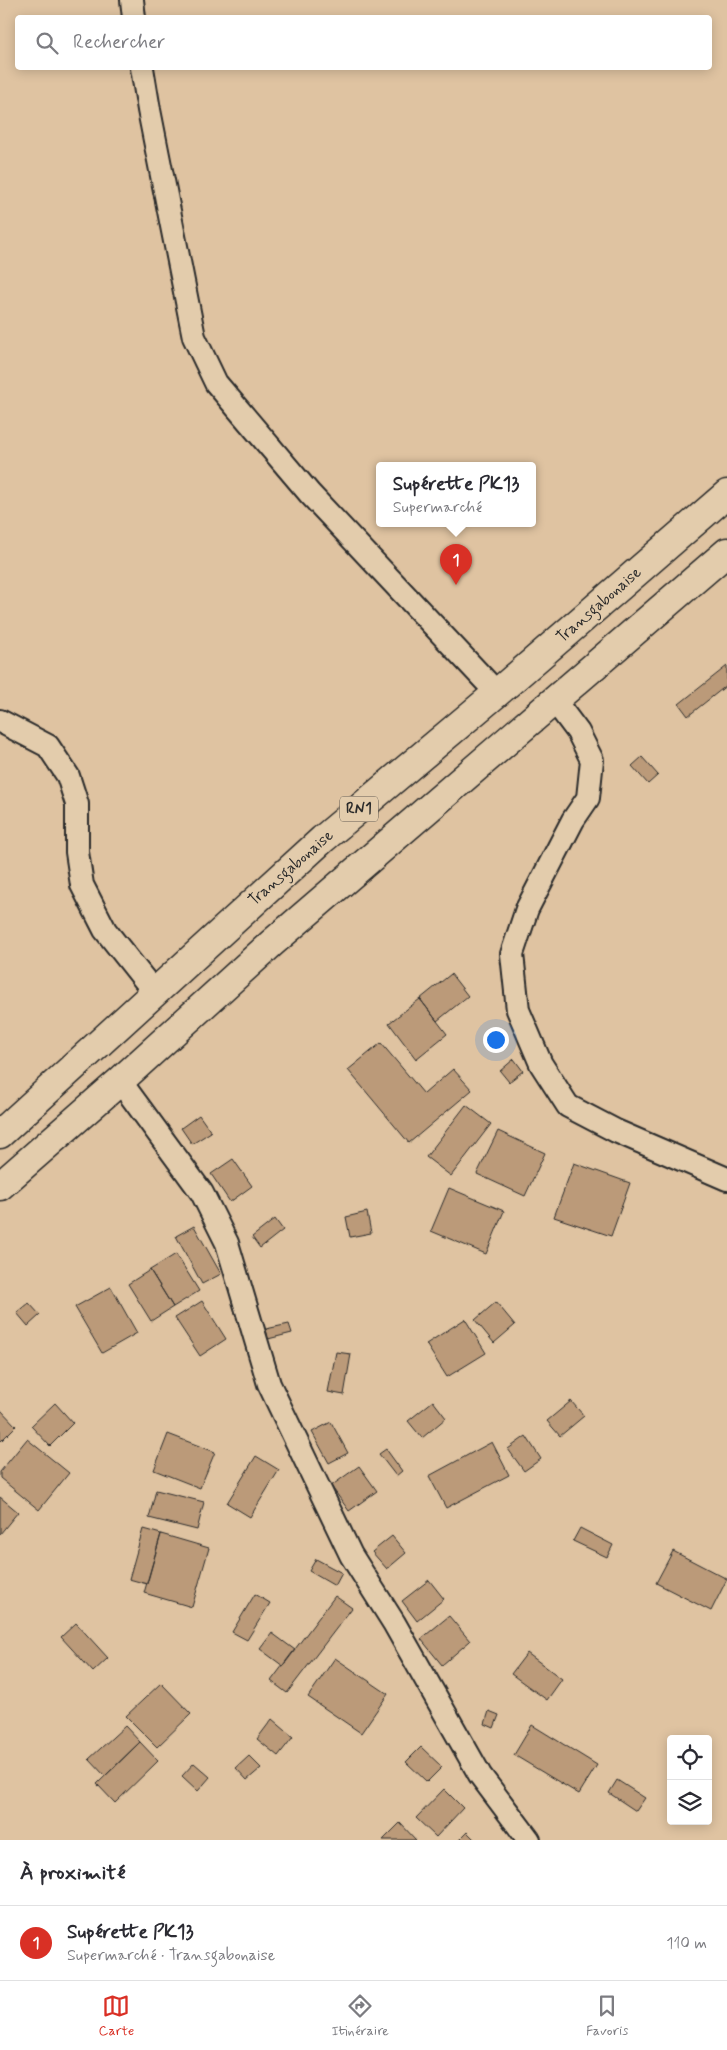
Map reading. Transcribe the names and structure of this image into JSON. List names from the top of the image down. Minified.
{"streets":{"highway":["Transgabonaise","RN1"]},"page":{"search":"Rechercher","popup":["Supérette PK13","Supermarché"],"pins":"1","heading":"À proximité","list":[{"mark":"1","name":"Supérette PK13","note":"Supermarché · Transgabonaise","value":"110 m"}],"nav":["Carte","Itinéraire","Favoris"]}}
